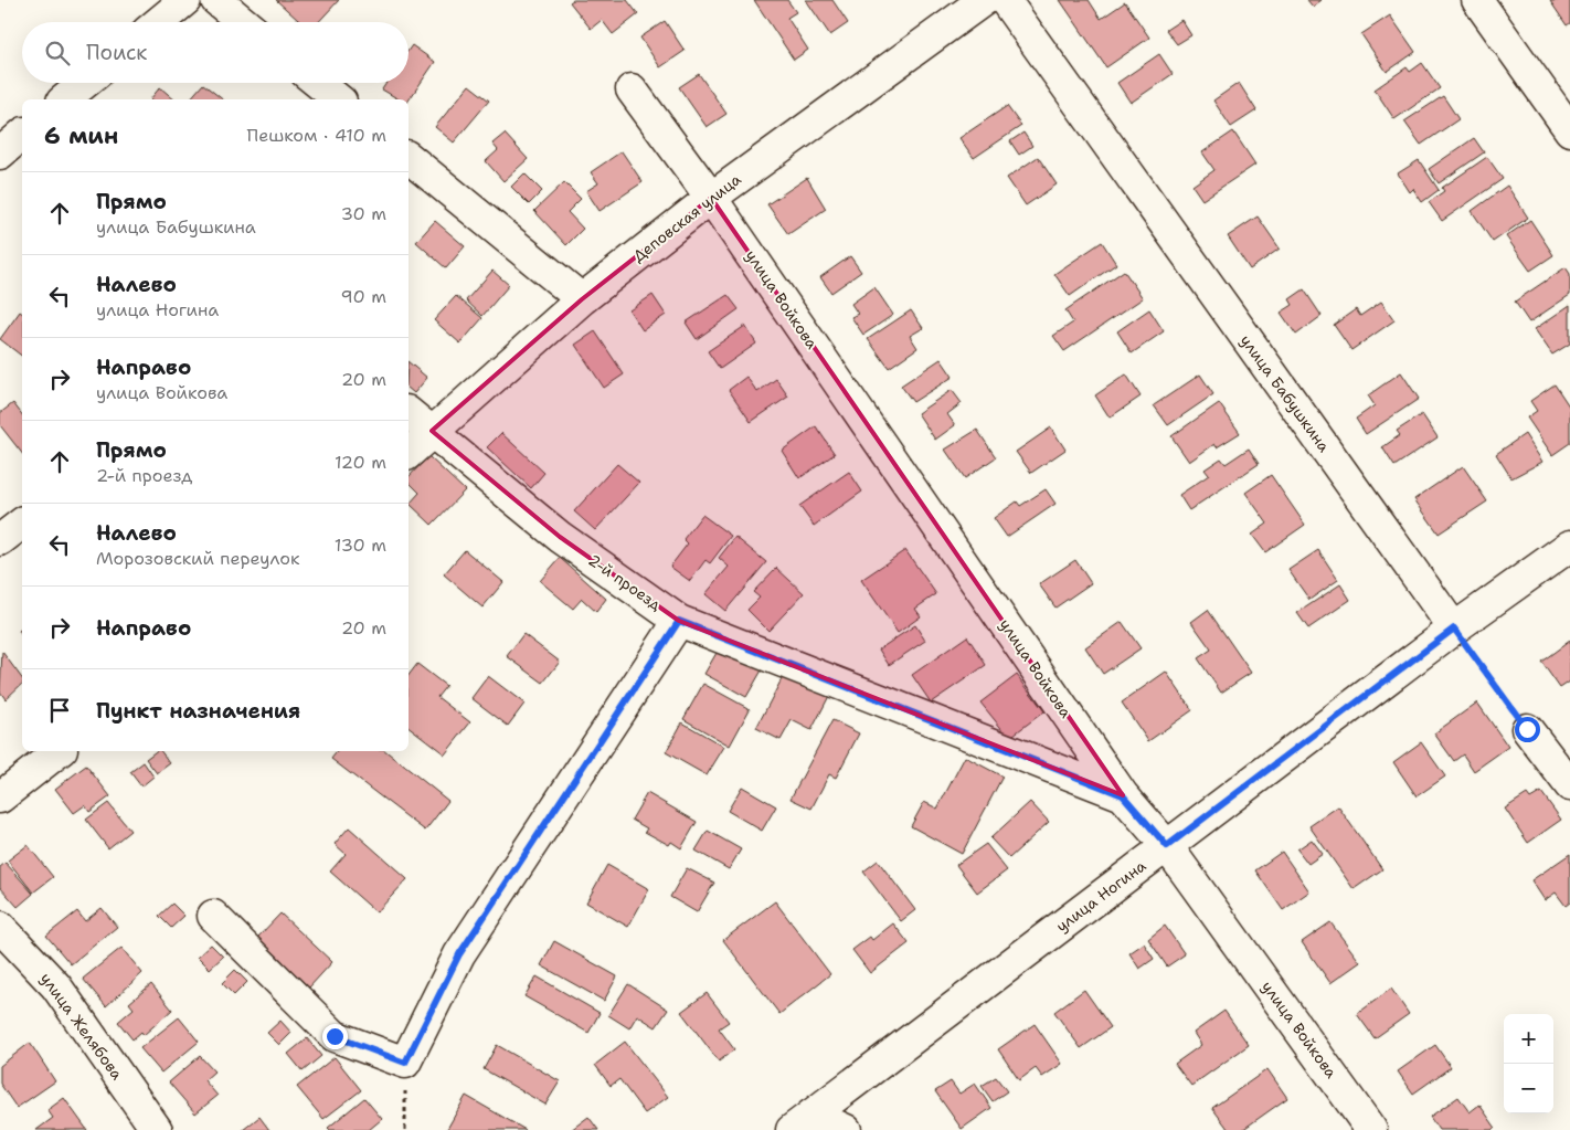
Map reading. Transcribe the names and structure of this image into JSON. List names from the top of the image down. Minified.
{"streets":{"street":["Деповская улица","улица Войкова","улица Бабушкина","2-й проезд","улица Ногина","улица Желябова"]},"crossings":[["Деповская улица","улица Войкова"],["Деповская улица","2-й проезд"],["улица Войкова","2-й проезд"],["улица Войкова","улица Ногина"],["улица Бабушкина","улица Ногина"]],"page":{"search":"Поиск","heading":["6 мин","Пешком · 410 m"],"list":[["Прямо","улица Бабушкина","30 m"],["Налево","улица Ногина","90 m"],["Направо","улица Войкова","20 m"],["Прямо","2-й проезд","120 m"],["Налево","Морозовский переулок","130 m"],["Направо","20 m"],"Пункт назначения"],"map_buttons":["+","−"]}}
